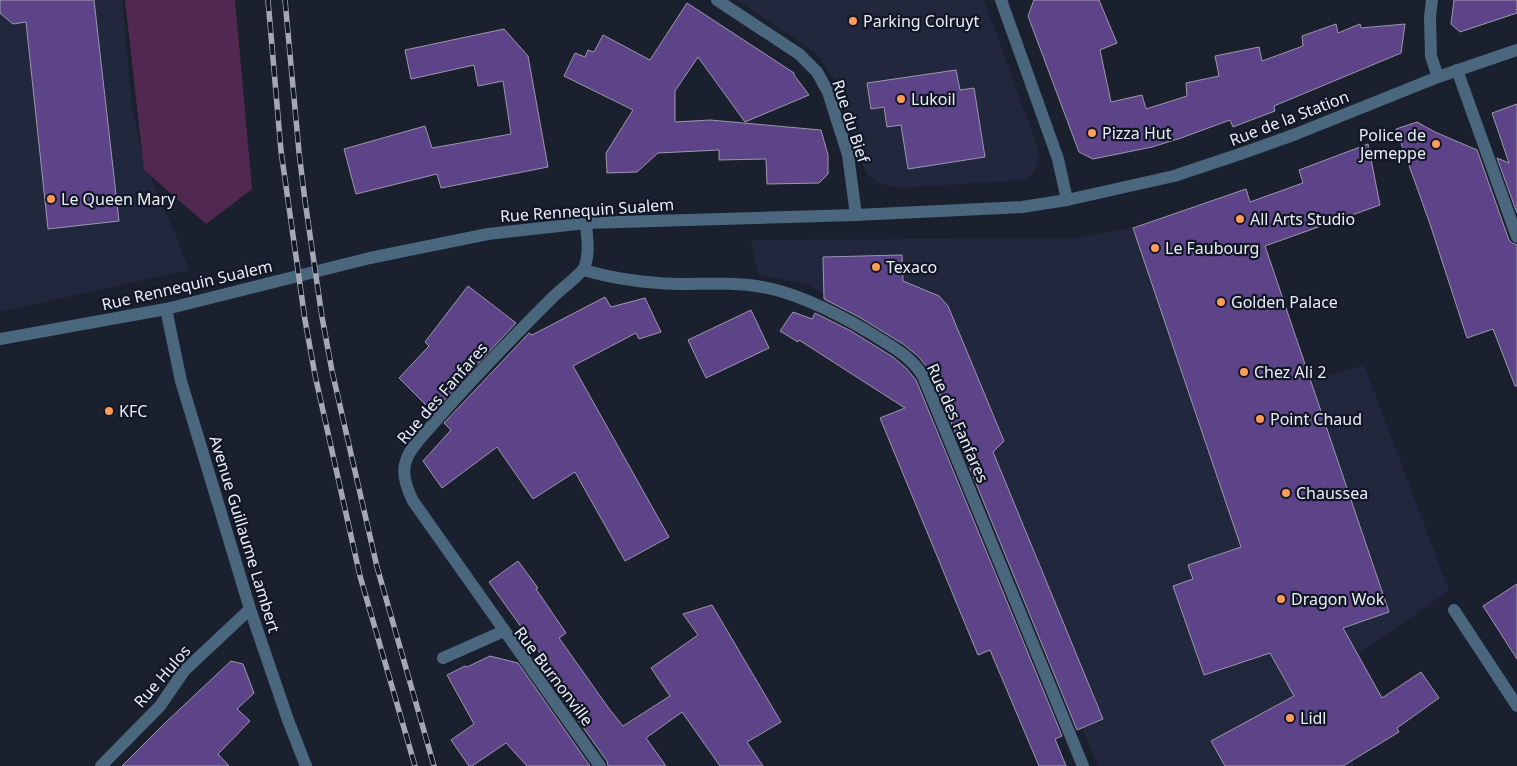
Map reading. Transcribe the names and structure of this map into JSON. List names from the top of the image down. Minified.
{"streets":{"street":["Rue de la Station","Rue du Bief","Rue Rennequin Sualem","Rue des Fanfares","Avenue Guillaume Lambert","Rue Hulos","Rue Burnonville"]},"crossings":[["Rue de la Station","Rue Rennequin Sualem"],["Rue du Bief","Rue Rennequin Sualem"],["Rue Rennequin Sualem","Avenue Guillaume Lambert"],["Rue des Fanfares","Rue Burnonville"],["Avenue Guillaume Lambert","Rue Hulos"]],"places":["Parking Colruyt","Lukoil","Pizza Hut","Police de Jemeppe","Le Queen Mary","All Arts Studio","Le Faubourg","Texaco","Golden Palace","Chez Ali 2","KFC","Point Chaud","Chaussea","Dragon Wok","Lidl"]}
